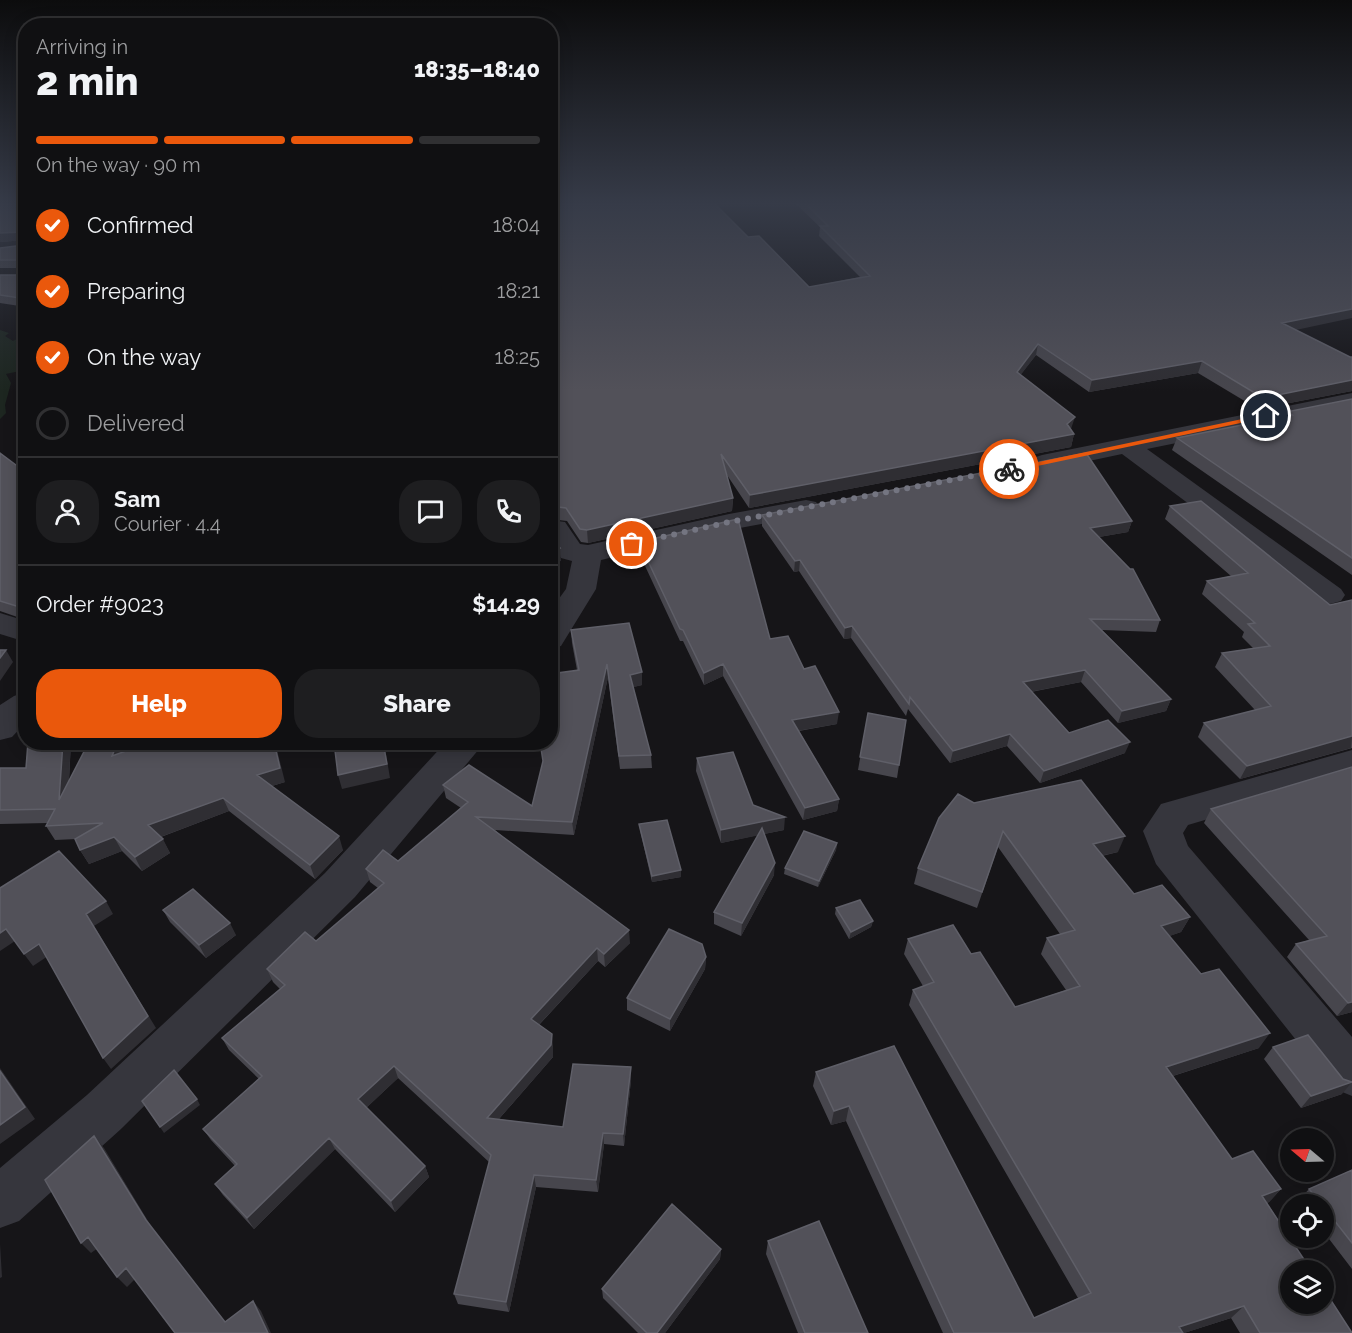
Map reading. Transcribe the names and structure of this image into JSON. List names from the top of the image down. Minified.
{"north":"left","page":{"heading":["2 min","Arriving in","18:35–18:40"],"panel":["Sam","Courier · 4.4","Order #9023","$14.29"],"bar":"On the way · 90 m","list":[["Confirmed","18:04"],["Preparing","18:21"],["On the way","18:25"],"Delivered"],"buttons":["Help","Share"]}}
